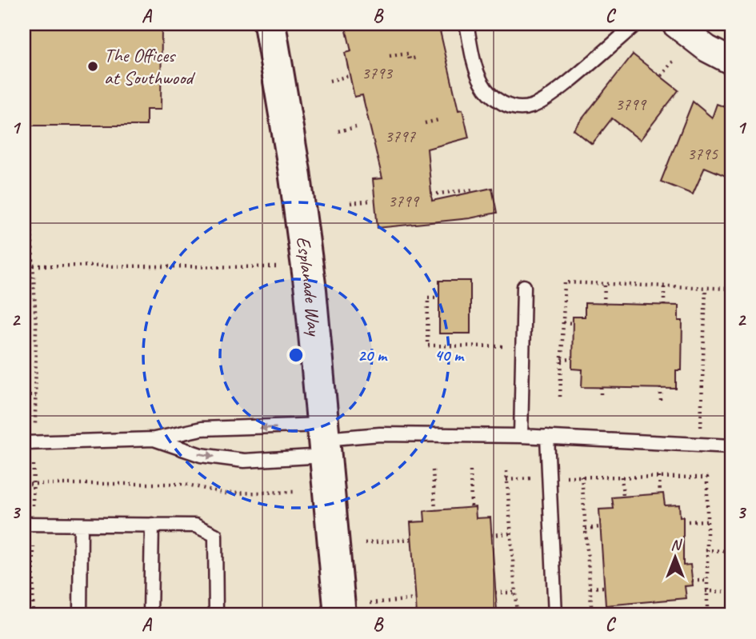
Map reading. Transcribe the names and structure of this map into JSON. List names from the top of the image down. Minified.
{"streets":{"street":["Esplanade Way"]},"places":["The Offices at Southwood"],"house_numbers":["3793","3799","3797","3795","3799"],"north":"top","grid":{"columns":["A","B","C"],"rows":["1","2","3"]},"rings":["20 m","40 m"]}
